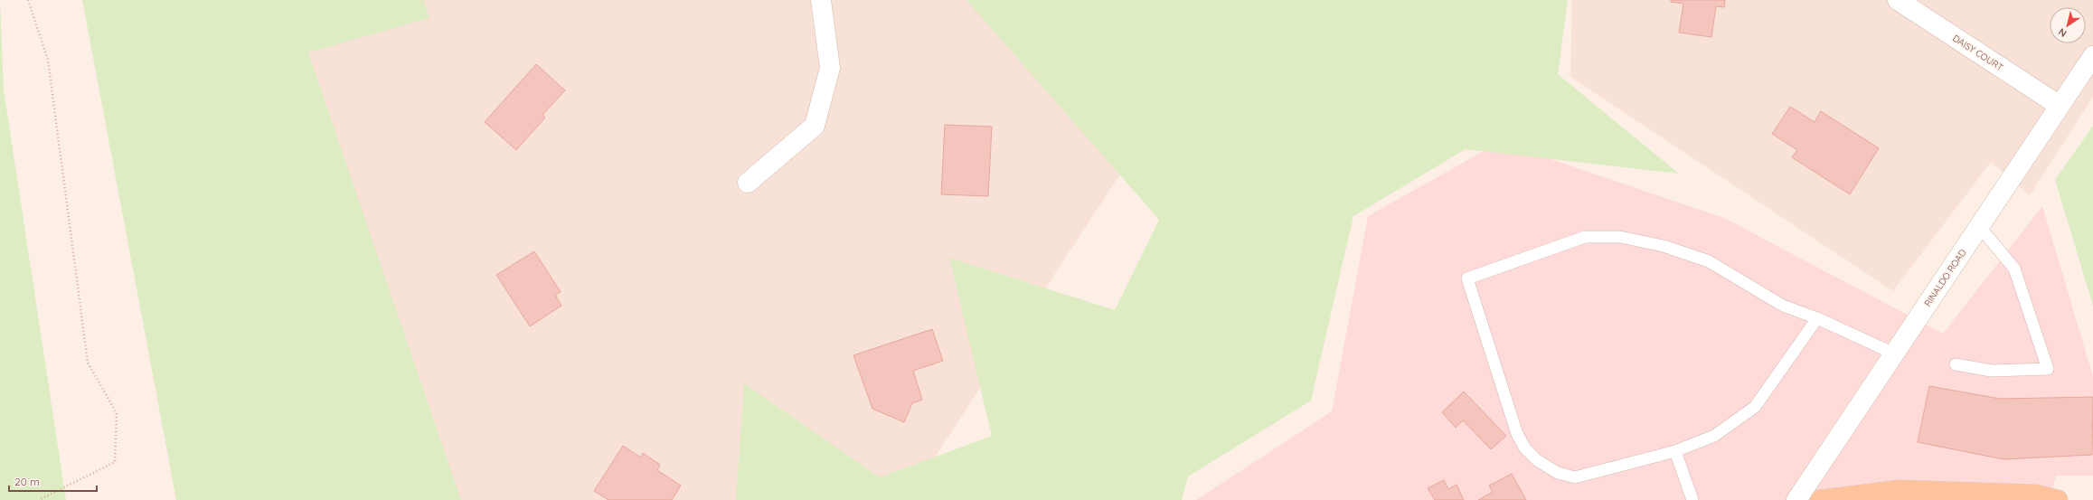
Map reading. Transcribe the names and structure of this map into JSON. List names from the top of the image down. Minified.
{"streets":{"street":["DAISY COURT","RINALDO ROAD"]},"crossings":[["DAISY COURT","RINALDO ROAD"]],"scale_bar":"20 m","north":"bottom left"}
